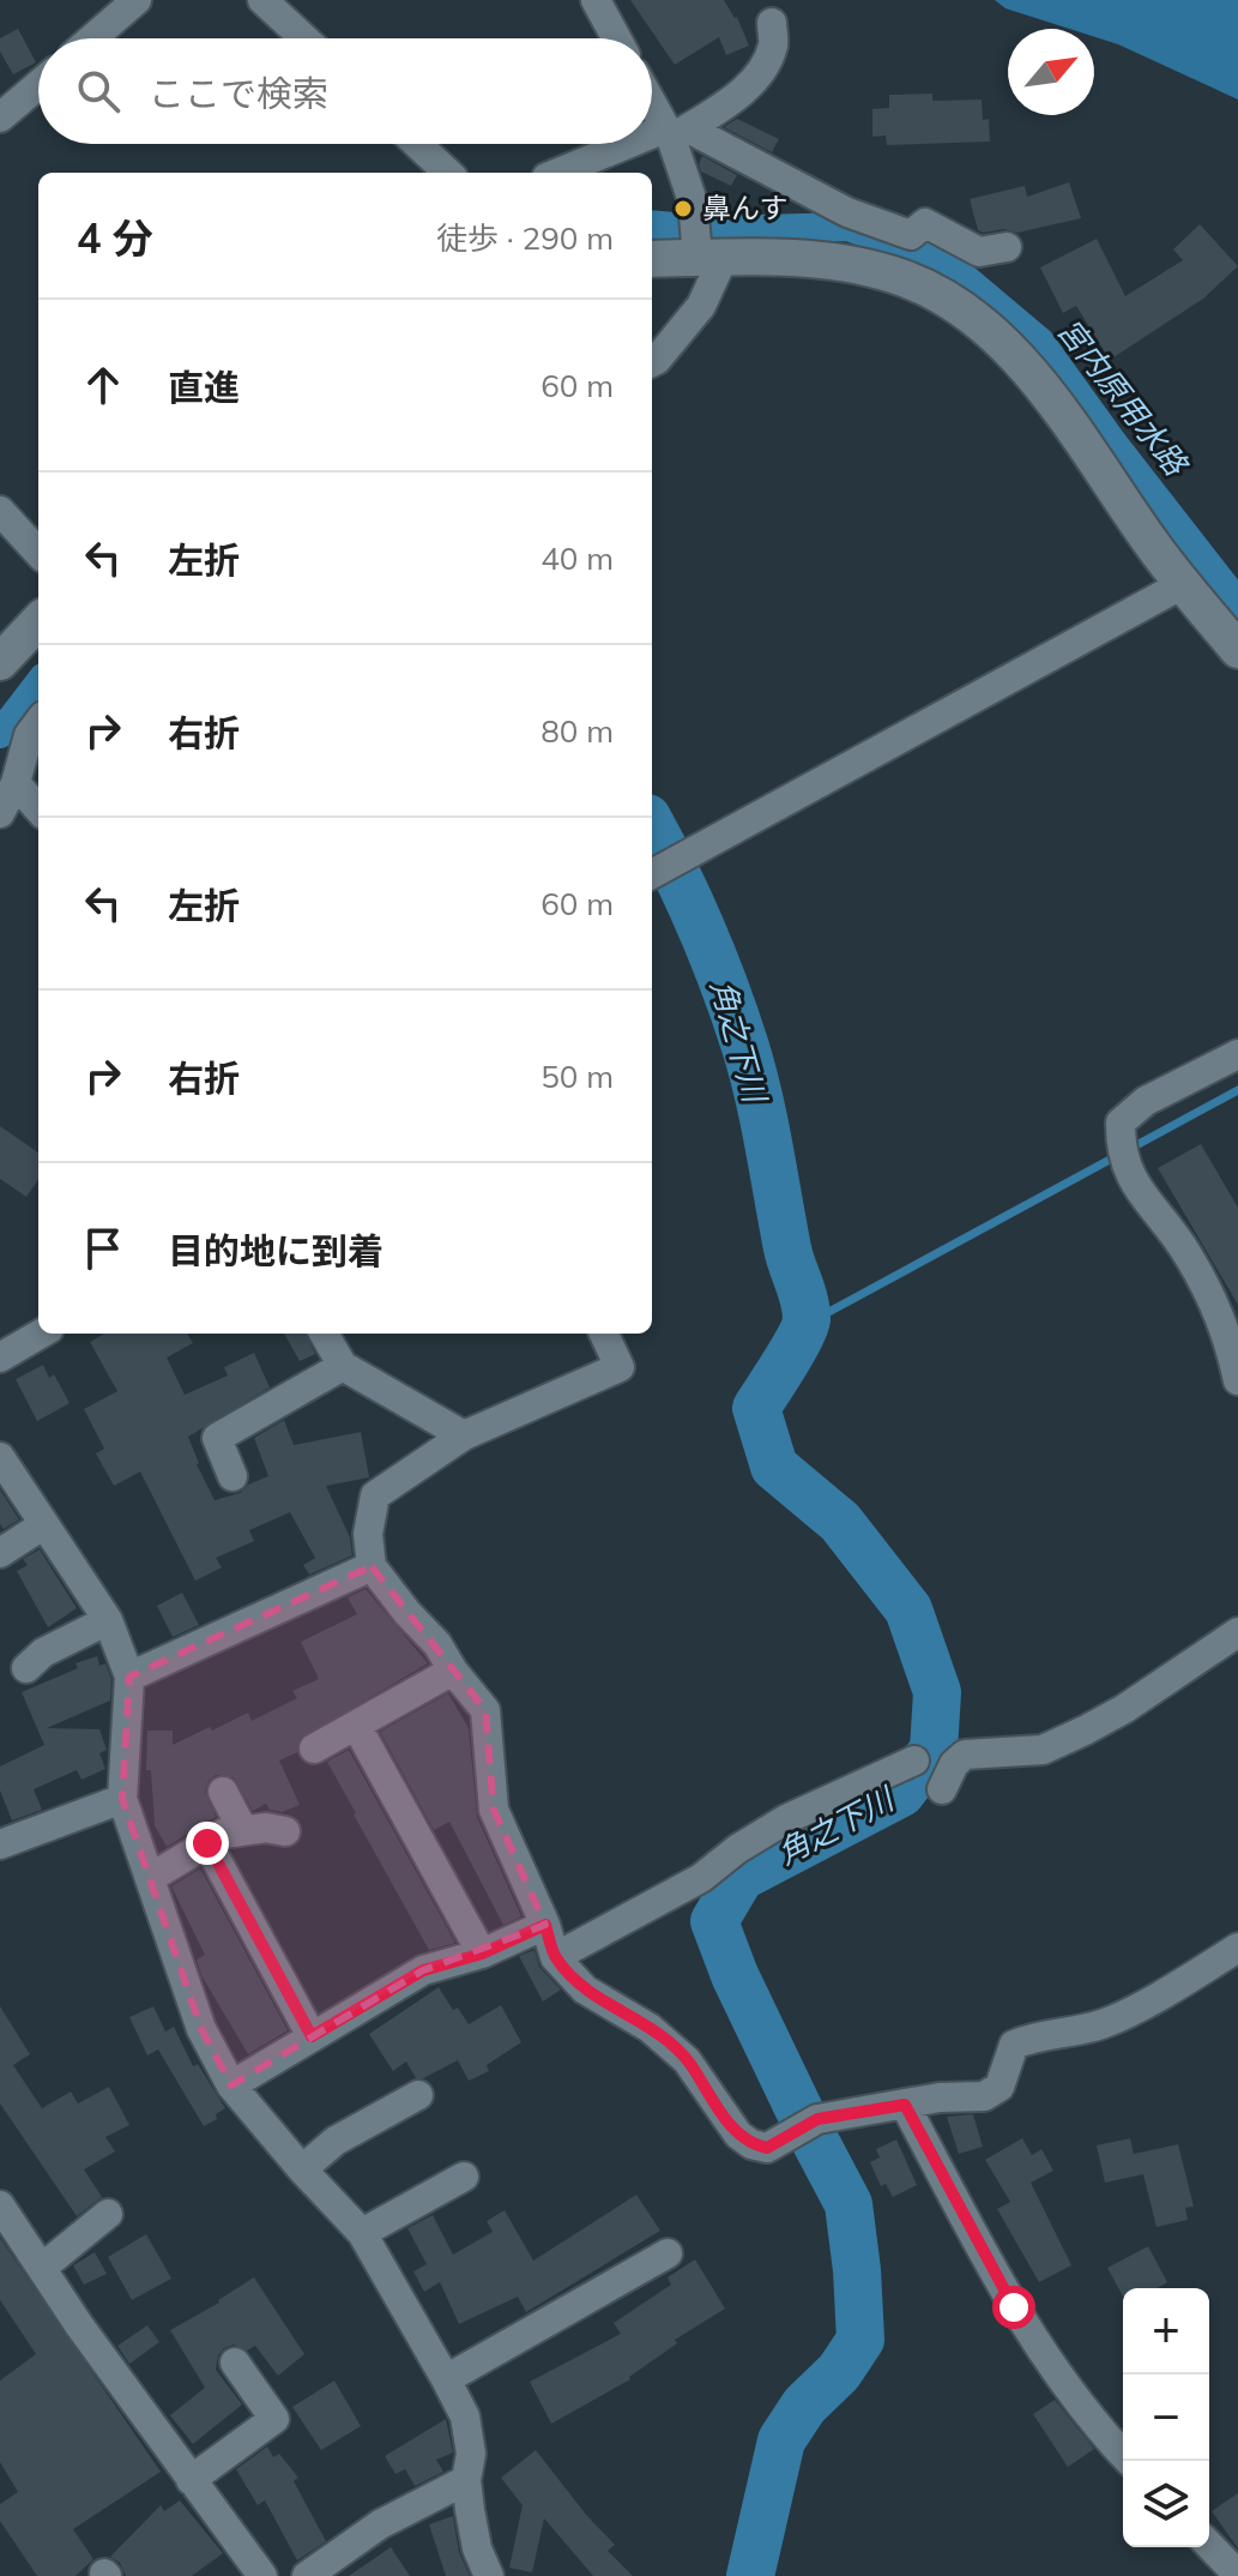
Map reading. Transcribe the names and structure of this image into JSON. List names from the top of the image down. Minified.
{"water":["宮内原用水路","角之下川"],"places":["鼻んす"],"north":"top right","page":{"search":"ここで検索","heading":["4 分","徒歩 · 290 m"],"list":[["直進","60 m"],["左折","40 m"],["右折","80 m"],["左折","60 m"],["右折","50 m"],"目的地に到着"],"map_buttons":["+","−"]}}
